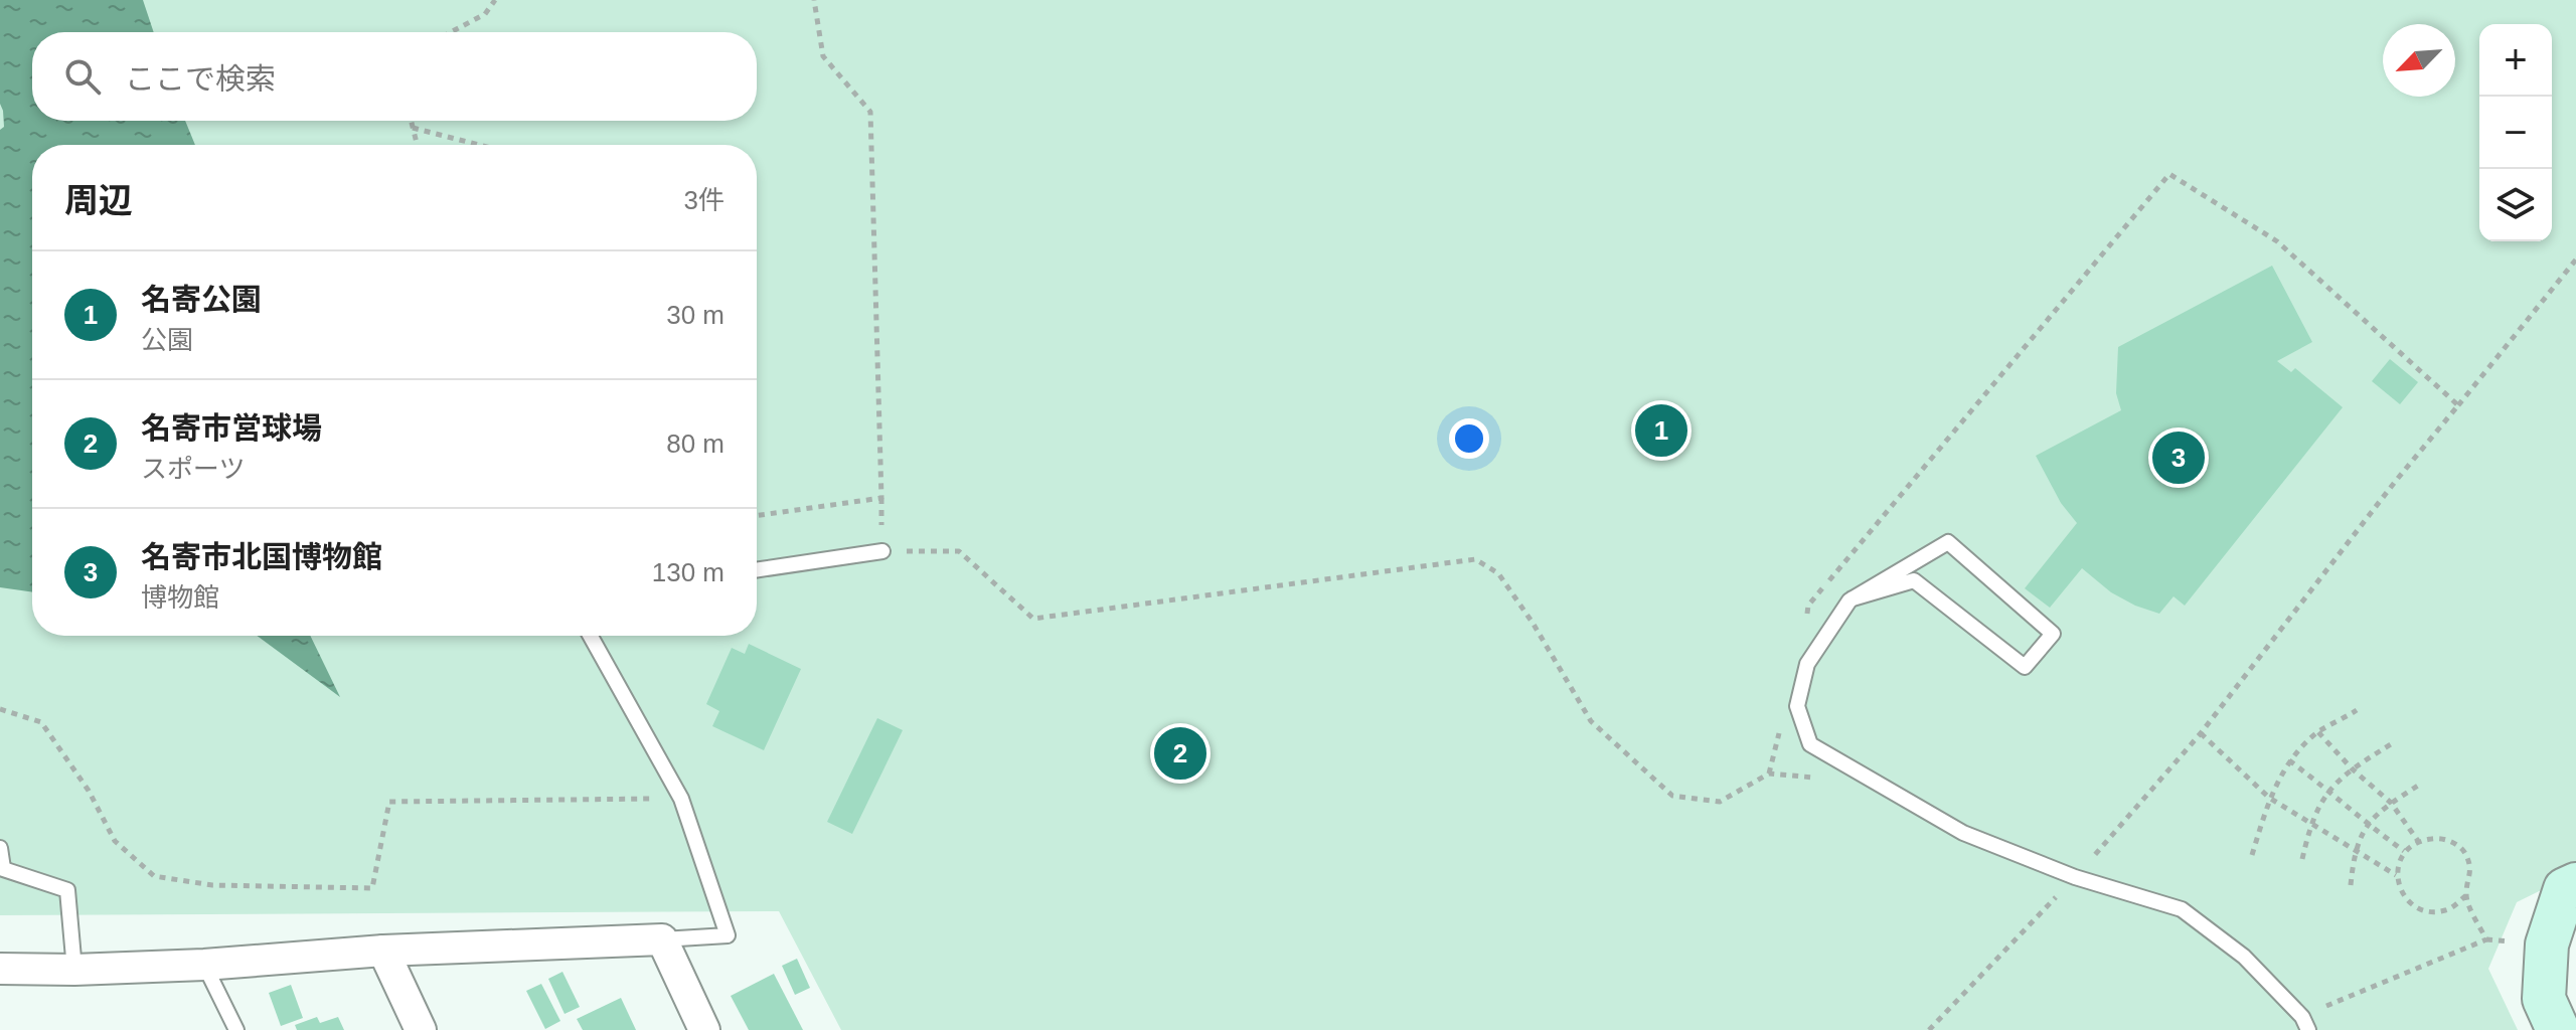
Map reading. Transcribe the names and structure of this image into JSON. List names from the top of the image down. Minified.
{"north":"bottom left","page":{"map_buttons":["+","−"],"search":"ここで検索","heading":["周辺","3件"],"list":[{"mark":"1","name":"名寄公園","note":"公園","value":"30 m"},{"mark":"2","name":"名寄市営球場","note":"スポーツ","value":"80 m"},{"mark":"3","name":"名寄市北国博物館","note":"博物館","value":"130 m"}],"pins":["1","3","2"]}}
